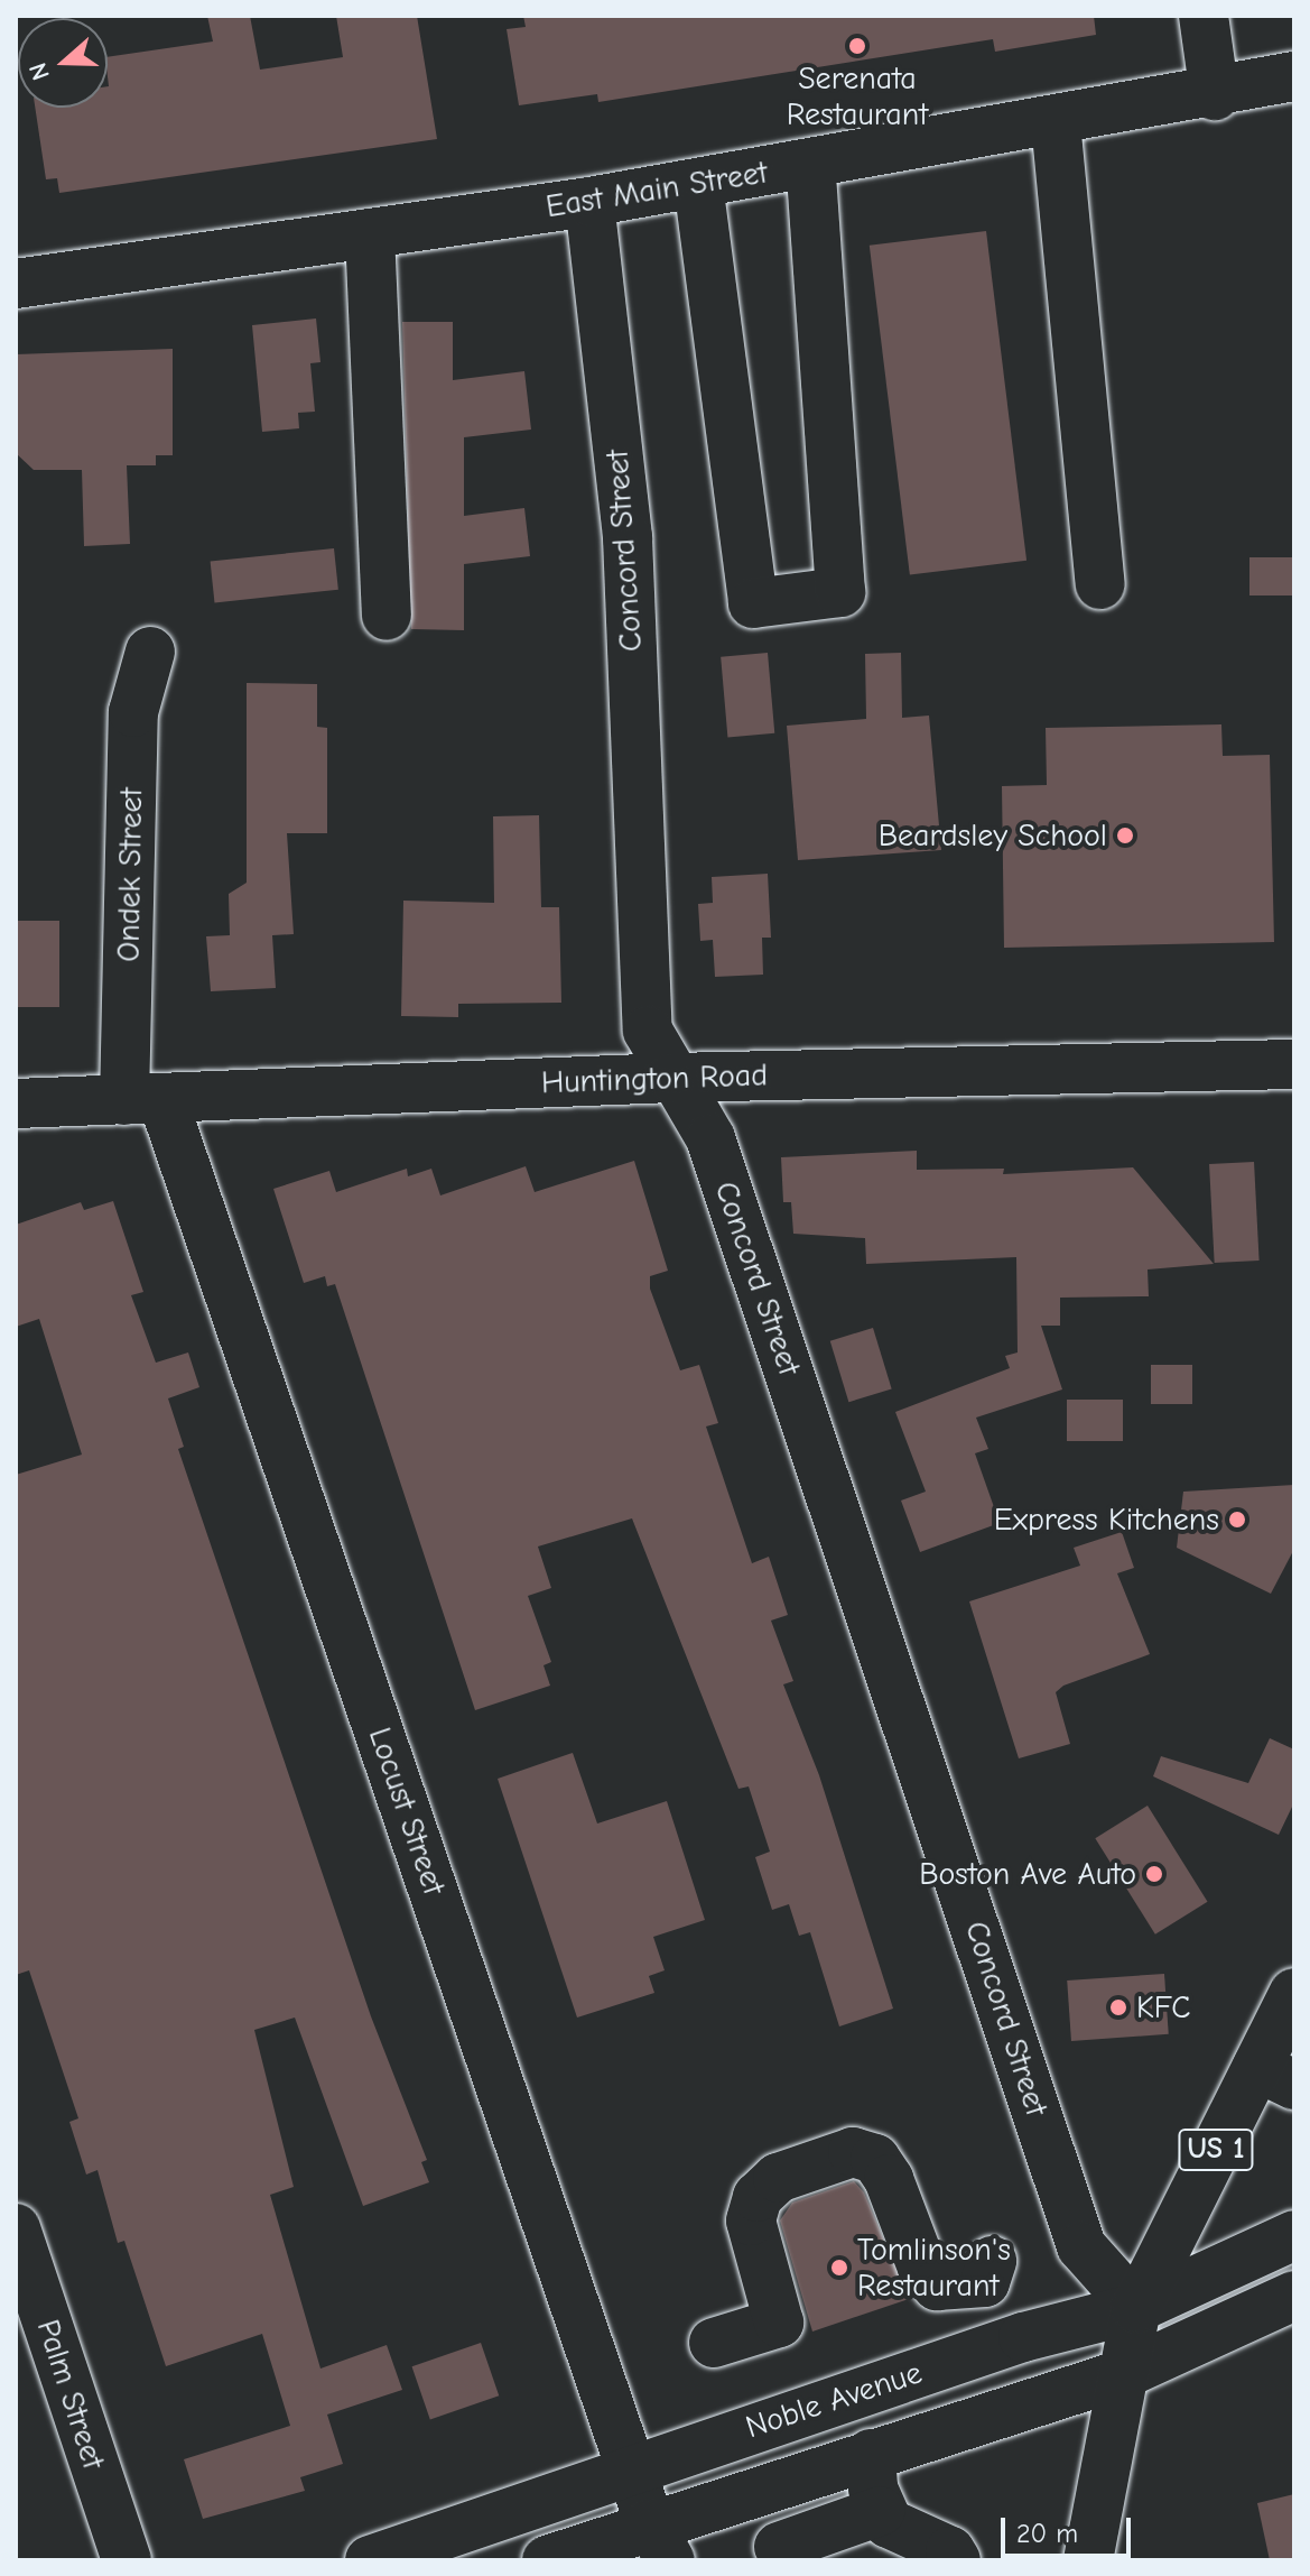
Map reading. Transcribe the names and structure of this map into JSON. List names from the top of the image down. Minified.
{"streets":{"main road":["East Main Street","Concord Street","Ondek Street","Huntington Road","Locust Street","US 1","Palm Street","Noble Avenue"]},"crossings":[["East Main Street","Concord Street"],["Concord Street","Huntington Road"],["Concord Street","US 1"],["Concord Street","Noble Avenue"],["Ondek Street","Huntington Road"],["Ondek Street","Locust Street"],["Huntington Road","Locust Street"],["Locust Street","Noble Avenue"],["US 1","Noble Avenue"]],"places":["Serenata Restaurant","Beardsley School","Express Kitchens","Boston Ave Auto","KFC","Tomlinson's Restaurant"],"scale_bar":"20 m","north":"left"}
